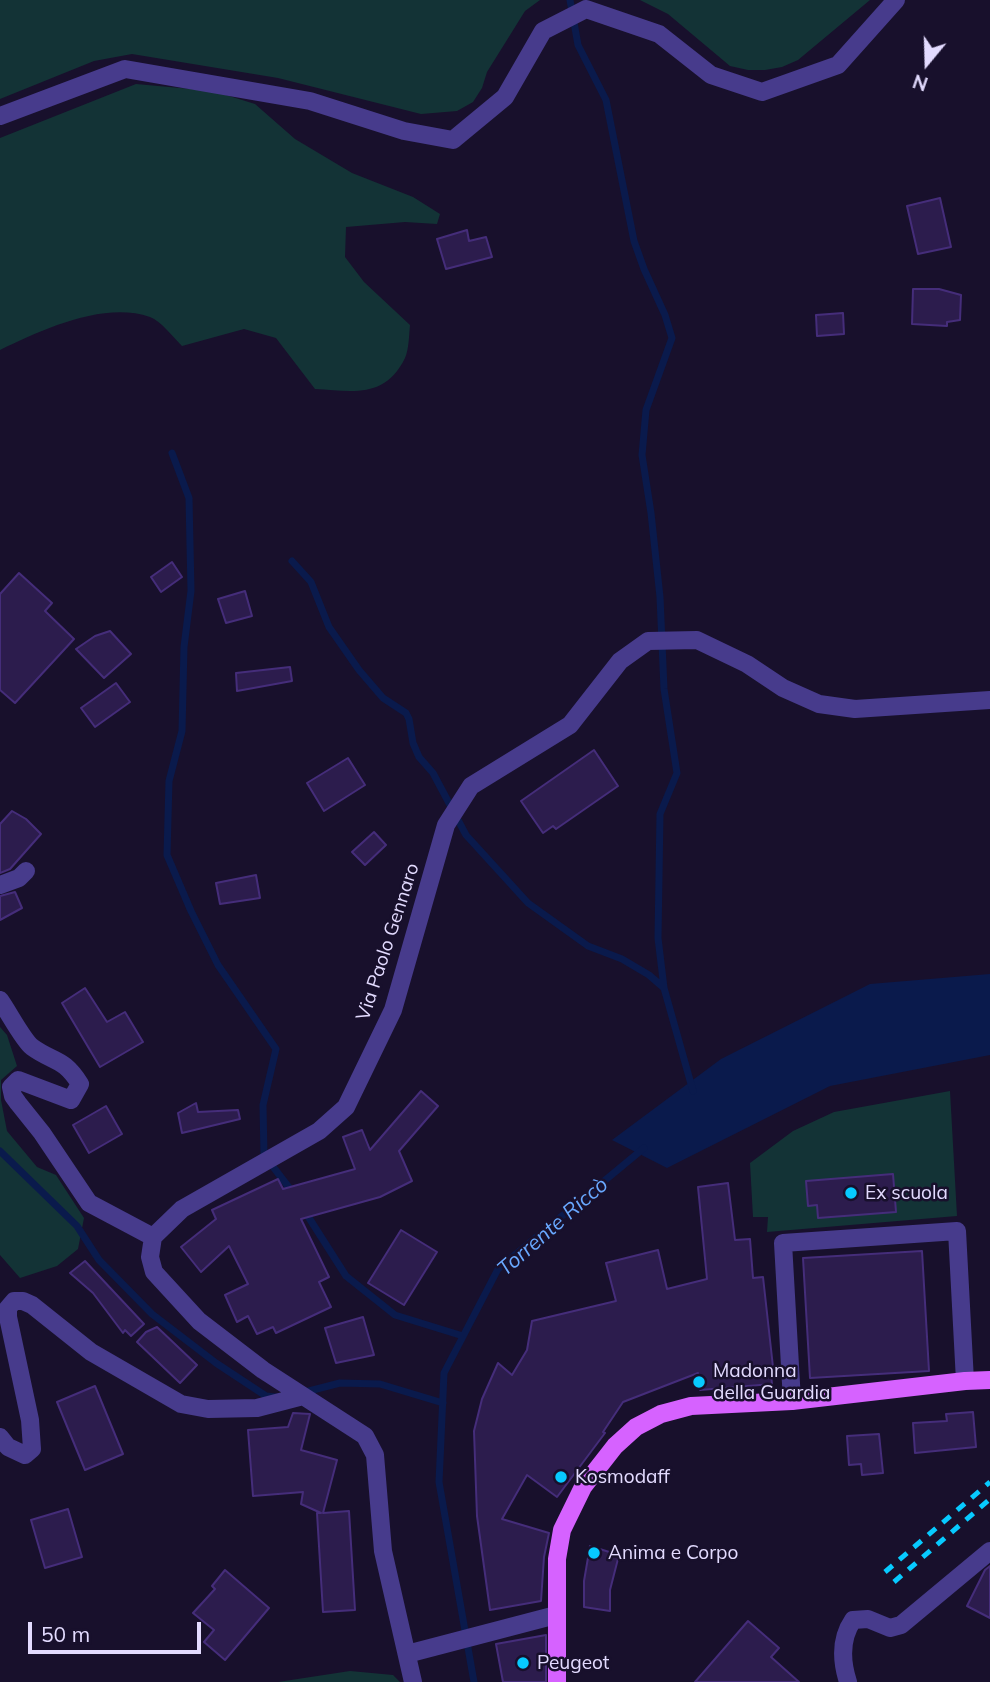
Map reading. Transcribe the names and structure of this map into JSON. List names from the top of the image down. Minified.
{"streets":{"street":["Via Paolo Gennaro"]},"water":["Torrente Riccò"],"places":["Ex scuola","Madonna della Guardia","Kosmodaff","Anima e Corpo","Peugeot"],"scale_bar":"50 m","north":"bottom"}
